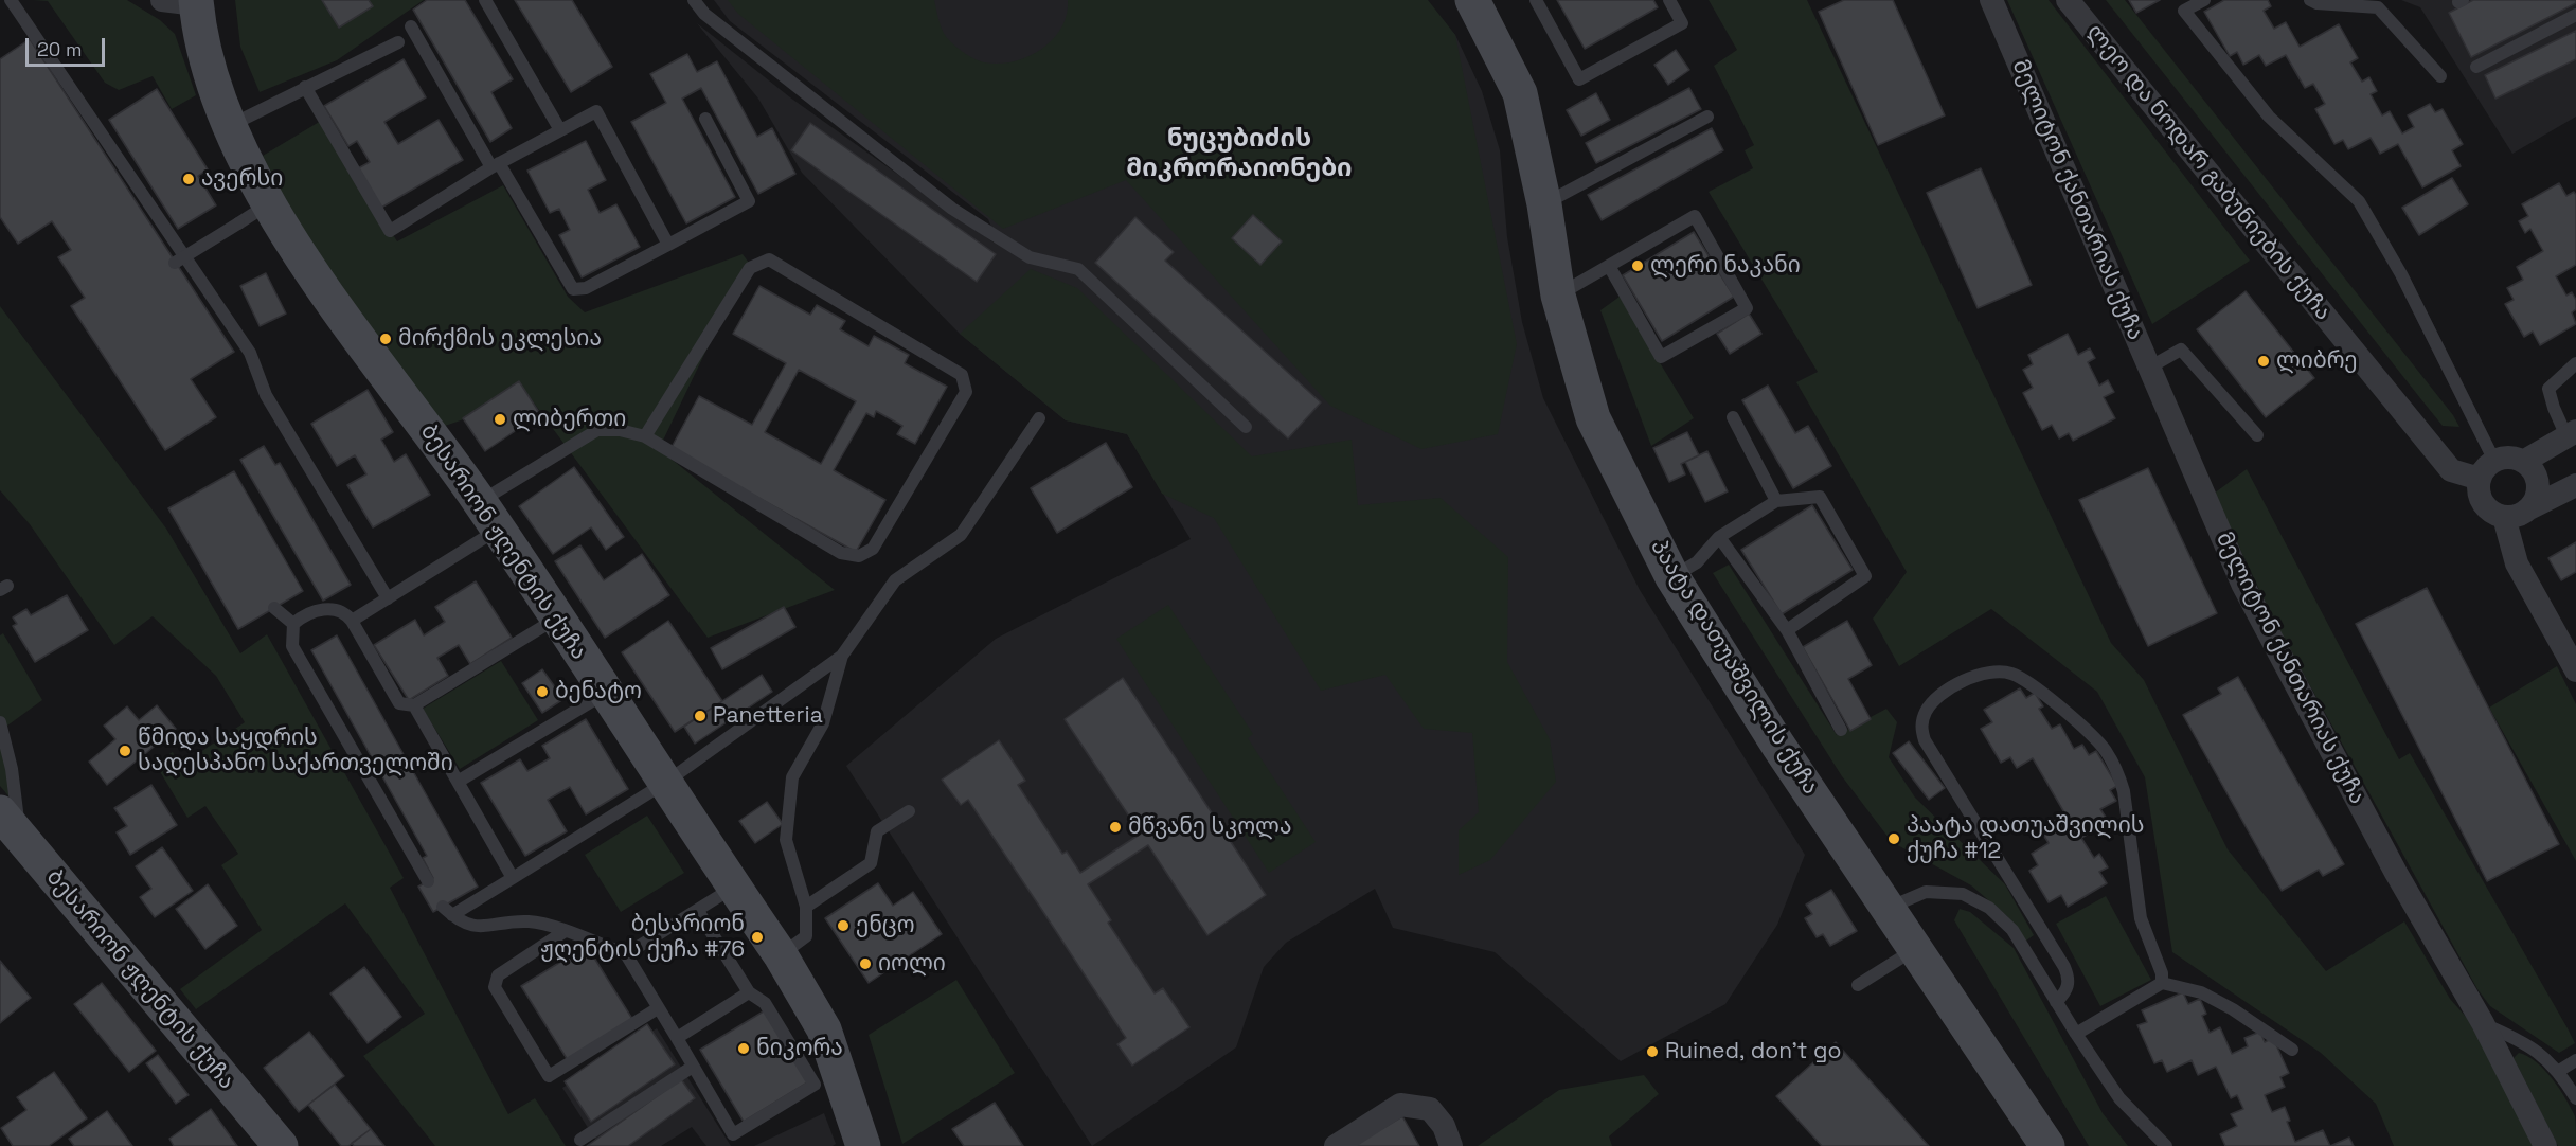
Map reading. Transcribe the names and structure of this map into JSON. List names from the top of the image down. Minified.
{"streets":{"main road":["ბესარიონ ჟღენტის ქუჩა","პაატა დათუაშვილის ქუჩა"],"street":["ლეო და ნოდარ გაბუნიების ქუჩა","მელიტონ ქანთარიას ქუჩა"]},"districts":["ნუცუბიძის მიკრორაიონები"],"places":["ავერსი","ლერი ნაკანი","მირქმის ეკლესია","ლიბრე","ლიბერთი","ბენატო","Panetteria","წმიდა საყდრის სადესპანო საქართველოში","მწვანე სკოლა","პაატა დათუაშვილის ქუჩა #12","ენცო","ბესარიონ ჟღენტის ქუჩა #76","იოლი","ნიკორა","Ruined, don't go"],"scale_bar":"20 m"}
